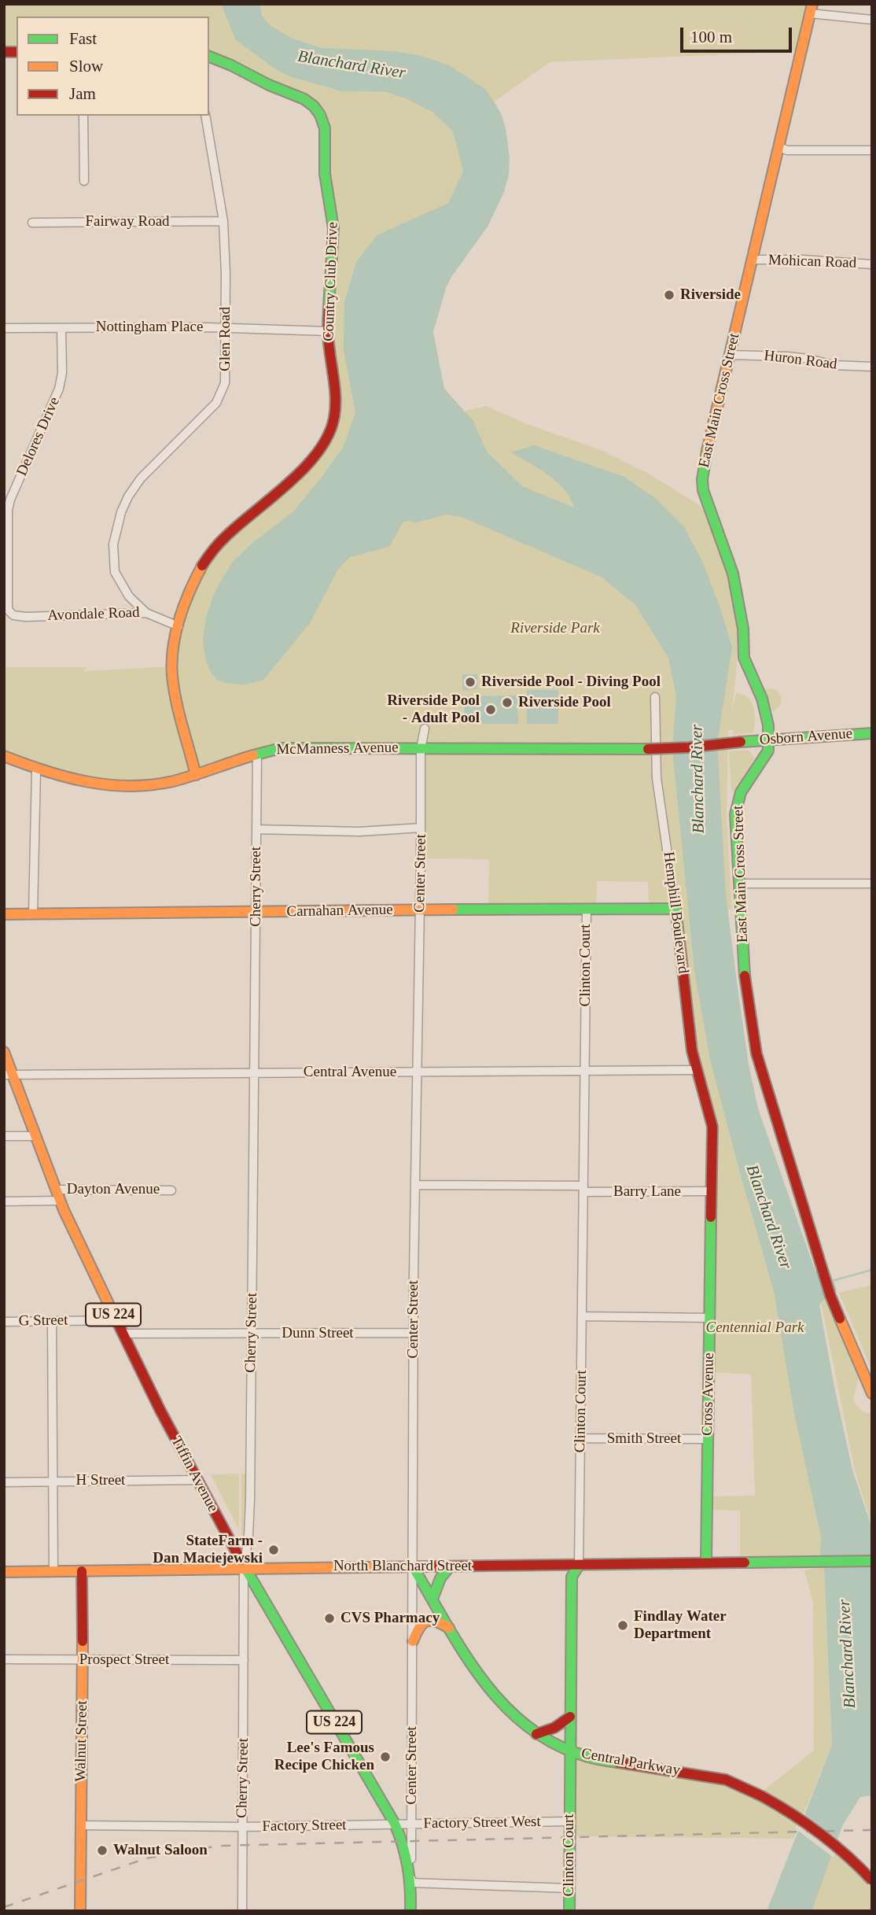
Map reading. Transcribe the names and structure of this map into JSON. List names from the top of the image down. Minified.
{"streets":{"main road":["Country Club Drive","East Main Cross Street","Osborn Avenue","McManness Avenue","Center Street","Carnahan Avenue","Hemphill Boulevard","Clinton Court","US 224","Cross Avenue","Tiffin Avenue","North Blanchard Street","Walnut Street","Central Parkway"],"street":["Fairway Road","Mohican Road","Nottingham Place","Glen Road","Huron Road","Delores Drive","Avondale Road","Cherry Street","Central Avenue","Dayton Avenue","Barry Lane","G Street","Dunn Street","Smith Street","H Street","Prospect Street","Factory Street West","Factory Street"]},"crossings":[["Fairway Road","Glen Road"],["Mohican Road","East Main Cross Street"],["Country Club Drive","Nottingham Place"],["Country Club Drive","Avondale Road"],["Country Club Drive","McManness Avenue"],["Nottingham Place","Glen Road"],["Nottingham Place","Delores Drive"],["Glen Road","Avondale Road"],["Huron Road","East Main Cross Street"],["East Main Cross Street","Osborn Avenue"],["Delores Drive","Avondale Road"],["Osborn Avenue","McManness Avenue"],["McManness Avenue","Center Street"],["McManness Avenue","Cherry Street"],["Center Street","Carnahan Avenue"],["Center Street","Central Avenue"],["Center Street","Barry Lane"],["Center Street","Dunn Street"],["Center Street","Tiffin Avenue"],["Center Street","North Blanchard Street"],["Center Street","Central Parkway"],["Center Street","Factory Street West"],["Cherry Street","Carnahan Avenue"],["Cherry Street","Central Avenue"],["Cherry Street","Dunn Street"],["Cherry Street","Tiffin Avenue"],["Cherry Street","North Blanchard Street"],["Cherry Street","Prospect Street"],["Cherry Street","Factory Street"],["Carnahan Avenue","Hemphill Boulevard"],["Carnahan Avenue","Clinton Court"],["Hemphill Boulevard","Central Avenue"],["Hemphill Boulevard","Cross Avenue"],["Clinton Court","Central Avenue"],["Clinton Court","Barry Lane"],["Clinton Court","Smith Street"],["Clinton Court","North Blanchard Street"],["Clinton Court","Central Parkway"],["Clinton Court","Factory Street West"],["Central Avenue","Tiffin Avenue"],["Dayton Avenue","Tiffin Avenue"],["Barry Lane","Cross Avenue"],["G Street","Tiffin Avenue"],["Dunn Street","Tiffin Avenue"],["Cross Avenue","Smith Street"],["Cross Avenue","North Blanchard Street"],["Tiffin Avenue","H Street"],["Tiffin Avenue","North Blanchard Street"],["Tiffin Avenue","Factory Street West"],["Tiffin Avenue","Factory Street"],["North Blanchard Street","Walnut Street"],["North Blanchard Street","Central Parkway"],["Prospect Street","Walnut Street"],["Walnut Street","Factory Street"],["Factory Street West","Factory Street"]],"water":["Blanchard River"],"parks":["Riverside Park","Centennial Park"],"places":["Riverside","Riverside Pool - Diving Pool","Riverside Pool","Riverside Pool - Adult Pool","StateFarm - Dan Maciejewski","CVS Pharmacy","Findlay Water Department","Lee's Famous Recipe Chicken","Walnut Saloon"],"legend":["Fast","Slow","Jam"],"scale_bar":"100 m"}
